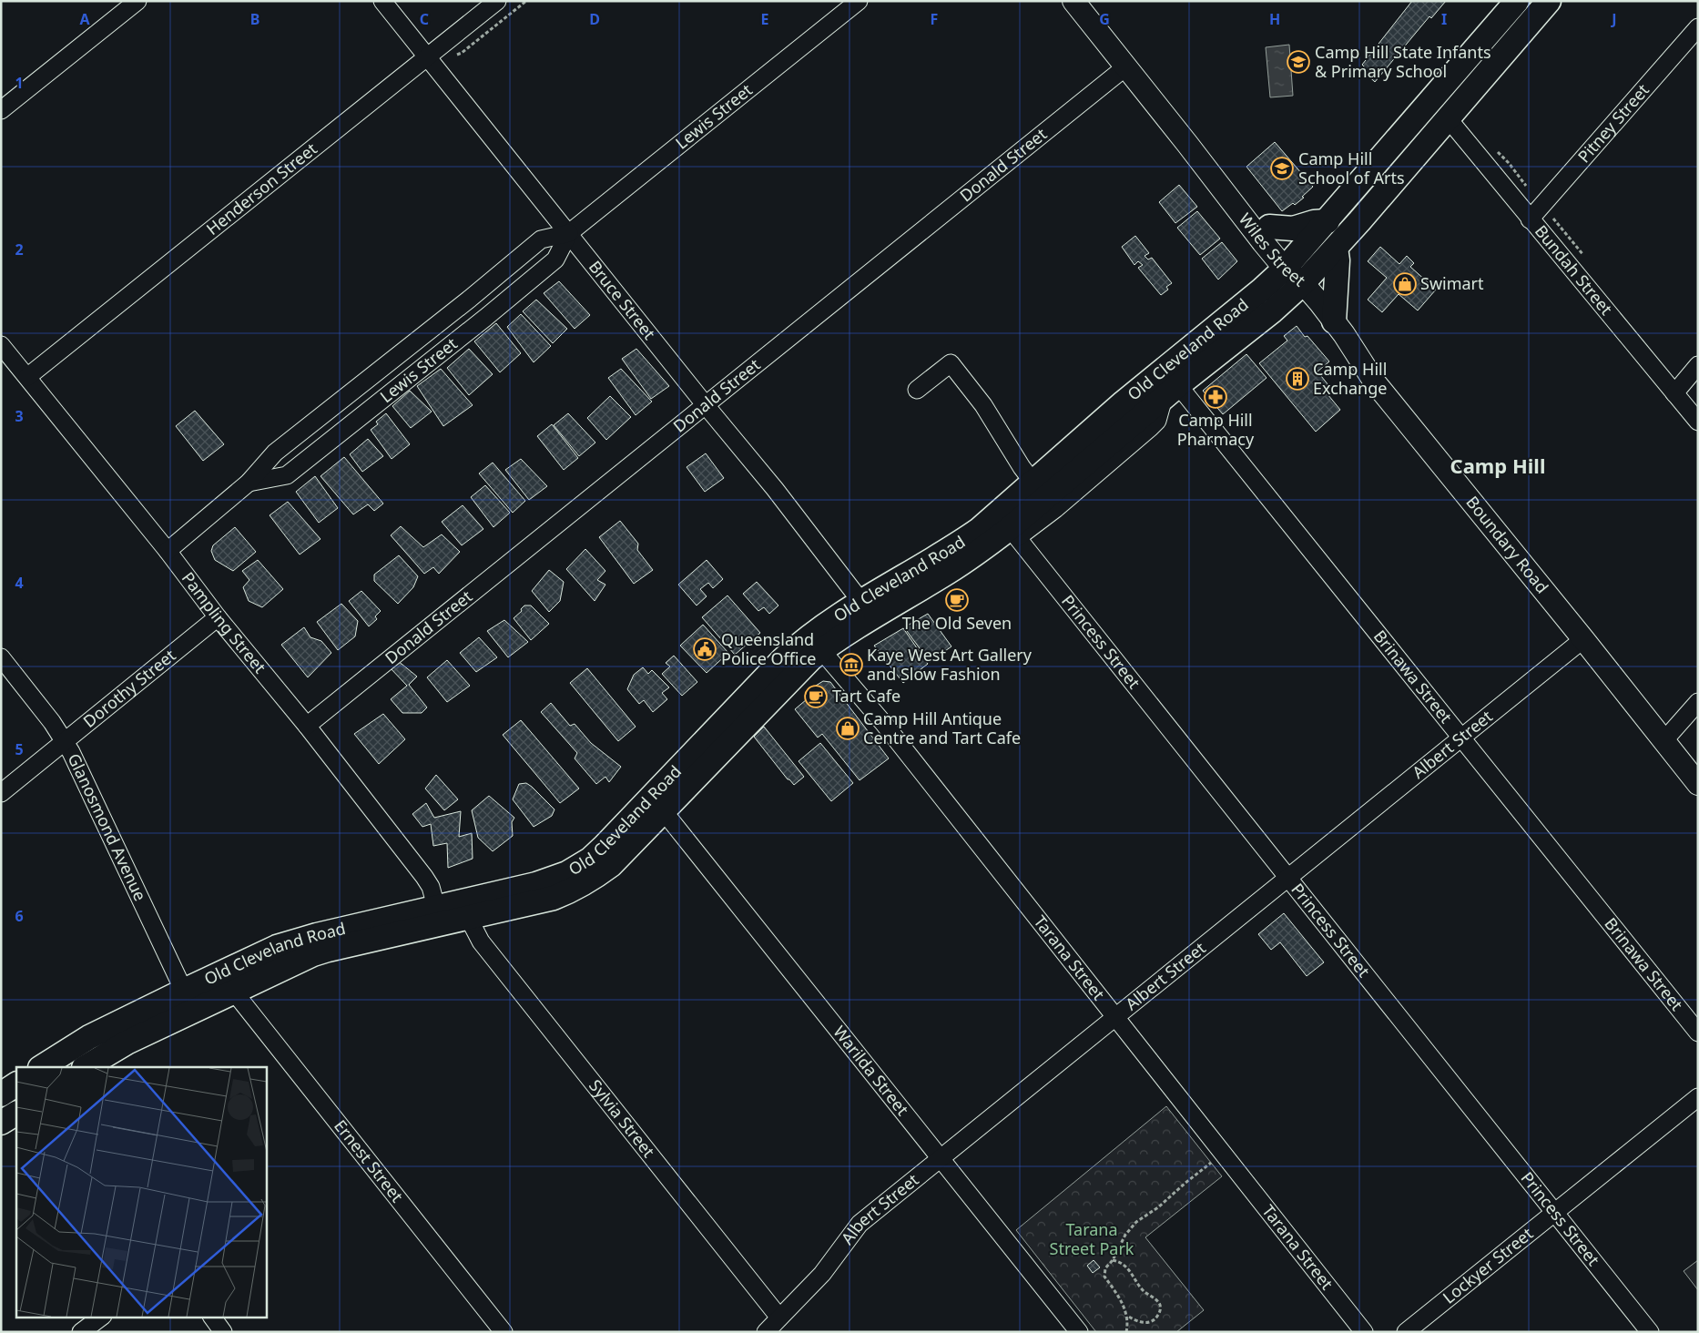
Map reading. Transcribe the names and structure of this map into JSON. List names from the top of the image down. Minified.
{"streets":{"highway":["Old Cleveland Road"],"main road":["Wiles Street","Boundary Road"],"street":["Lewis Street","Pitney Street","Donald Street","Henderson Street","Bundah Street","Bruce Street","Pampling Street","Princess Street","Brinawa Street","Dorothy Street","Albert Street","Glanosmond Avenue","Tarana Street","Warilda Street","Sylvia Street","Ernest Street","Lockyer Street"]},"crossings":[["Lewis Street","Bruce Street"],["Lewis Street","Pampling Street"],["Pitney Street","Bundah Street"],["Donald Street","Wiles Street"],["Donald Street","Bruce Street"],["Donald Street","Pampling Street"],["Henderson Street","Bruce Street"],["Henderson Street","Pampling Street"],["Wiles Street","Old Cleveland Road"],["Wiles Street","Boundary Road"],["Bundah Street","Old Cleveland Road"],["Bruce Street","Old Cleveland Road"],["Old Cleveland Road","Boundary Road"],["Old Cleveland Road","Pampling Street"],["Old Cleveland Road","Princess Street"],["Old Cleveland Road","Brinawa Street"],["Old Cleveland Road","Glanosmond Avenue"],["Old Cleveland Road","Tarana Street"],["Old Cleveland Road","Warilda Street"],["Old Cleveland Road","Sylvia Street"],["Old Cleveland Road","Ernest Street"],["Boundary Road","Albert Street"],["Pampling Street","Dorothy Street"],["Princess Street","Albert Street"],["Princess Street","Lockyer Street"],["Brinawa Street","Albert Street"],["Dorothy Street","Glanosmond Avenue"],["Albert Street","Tarana Street"],["Albert Street","Warilda Street"],["Albert Street","Sylvia Street"]],"districts":["Camp Hill"],"parks":["Tarana Street Park"],"places":{"school or university":["Camp Hill State Infants & Primary School","Camp Hill School of Arts"],"shop":["Swimart","Camp Hill Antique Centre and Tart Cafe"],"building":["Camp Hill Exchange"],"pharmacy":["Camp Hill Pharmacy"],"cafe":["The Old Seven","Tart Cafe"],"public building":["Queensland Police Office"],"museum":["Kaye West Art Gallery and Slow Fashion"]},"grid":{"columns":["A","B","C","D","E","F","G","H","I","J"],"rows":["1","2","3","4","5","6"]}}
